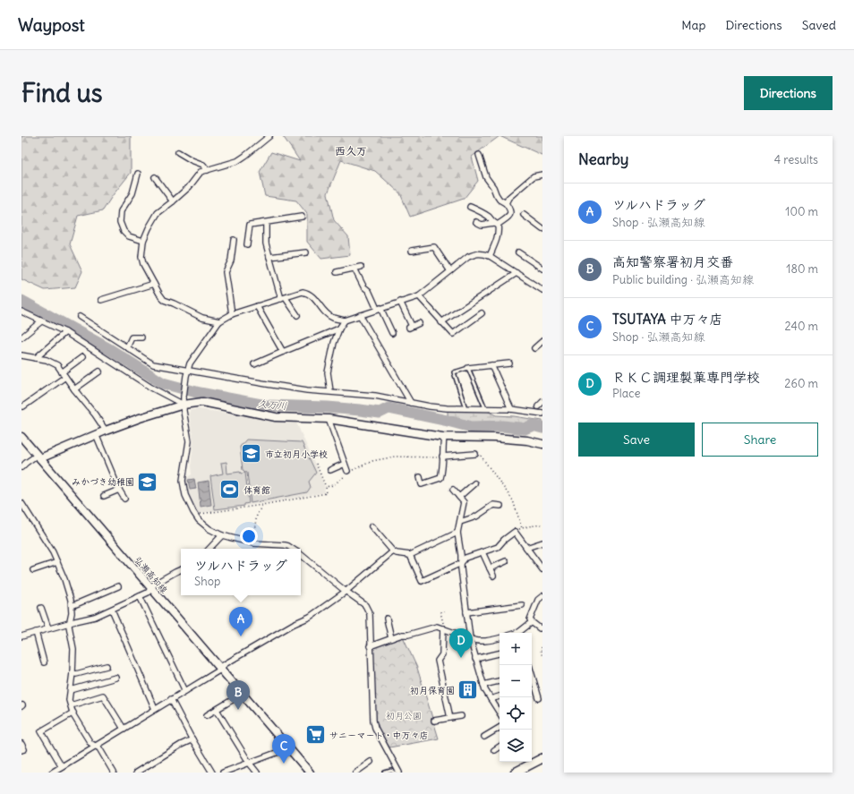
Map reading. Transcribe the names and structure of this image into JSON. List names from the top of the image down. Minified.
{"streets":{"street":["弘瀬高知線"]},"districts":["西久万"],"water":["久万川"],"parks":["初月公園"],"places":{"school or university":["市立初月小学校","みかづき幼稚園"],"sports":["体育館"],"building":["初月保育園"],"supermarket":["サニーマート・中万々店"]},"page":{"header":"Waypost","nav":["Map","Directions","Saved"],"buttons":["Directions",["Save","Share"]],"title":"Find us","heading":["Nearby","4 results"],"list":[{"mark":"A","name":"ツルハドラッグ","note":"Shop · 弘瀬高知線","value":"100 m"},{"mark":"B","name":"高知警察署初月交番","note":"Public building · 弘瀬高知線","value":"180 m"},{"mark":"C","name":"TSUTAYA 中万々店","note":"Shop · 弘瀬高知線","value":"240 m"},{"mark":"D","name":"ＲＫＣ調理製菓専門学校","note":"Place","value":"260 m"}],"popup":["ツルハドラッグ","Shop"],"pins":["A","D","B","C"],"map_buttons":["+","−"]}}
